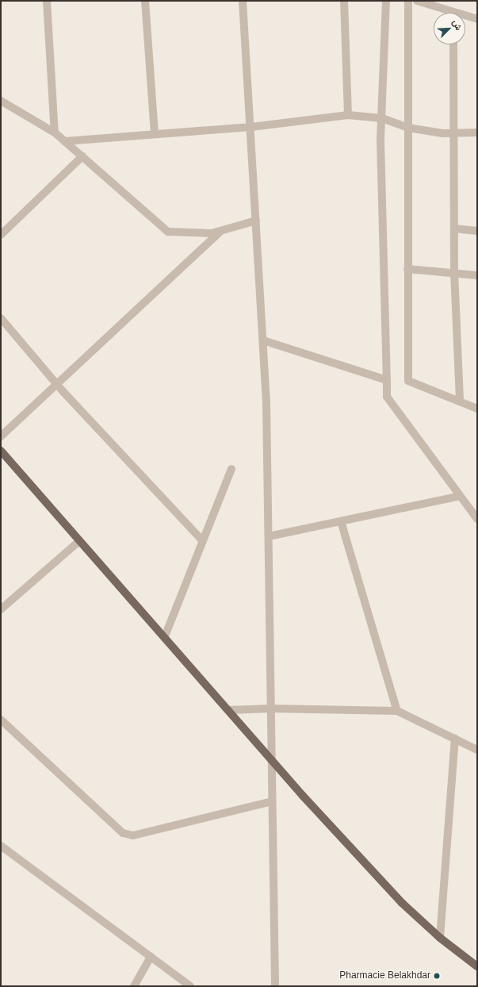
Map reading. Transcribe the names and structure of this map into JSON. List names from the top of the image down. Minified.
{"places":["Pharmacie Belakhdar"],"north":"top right"}
